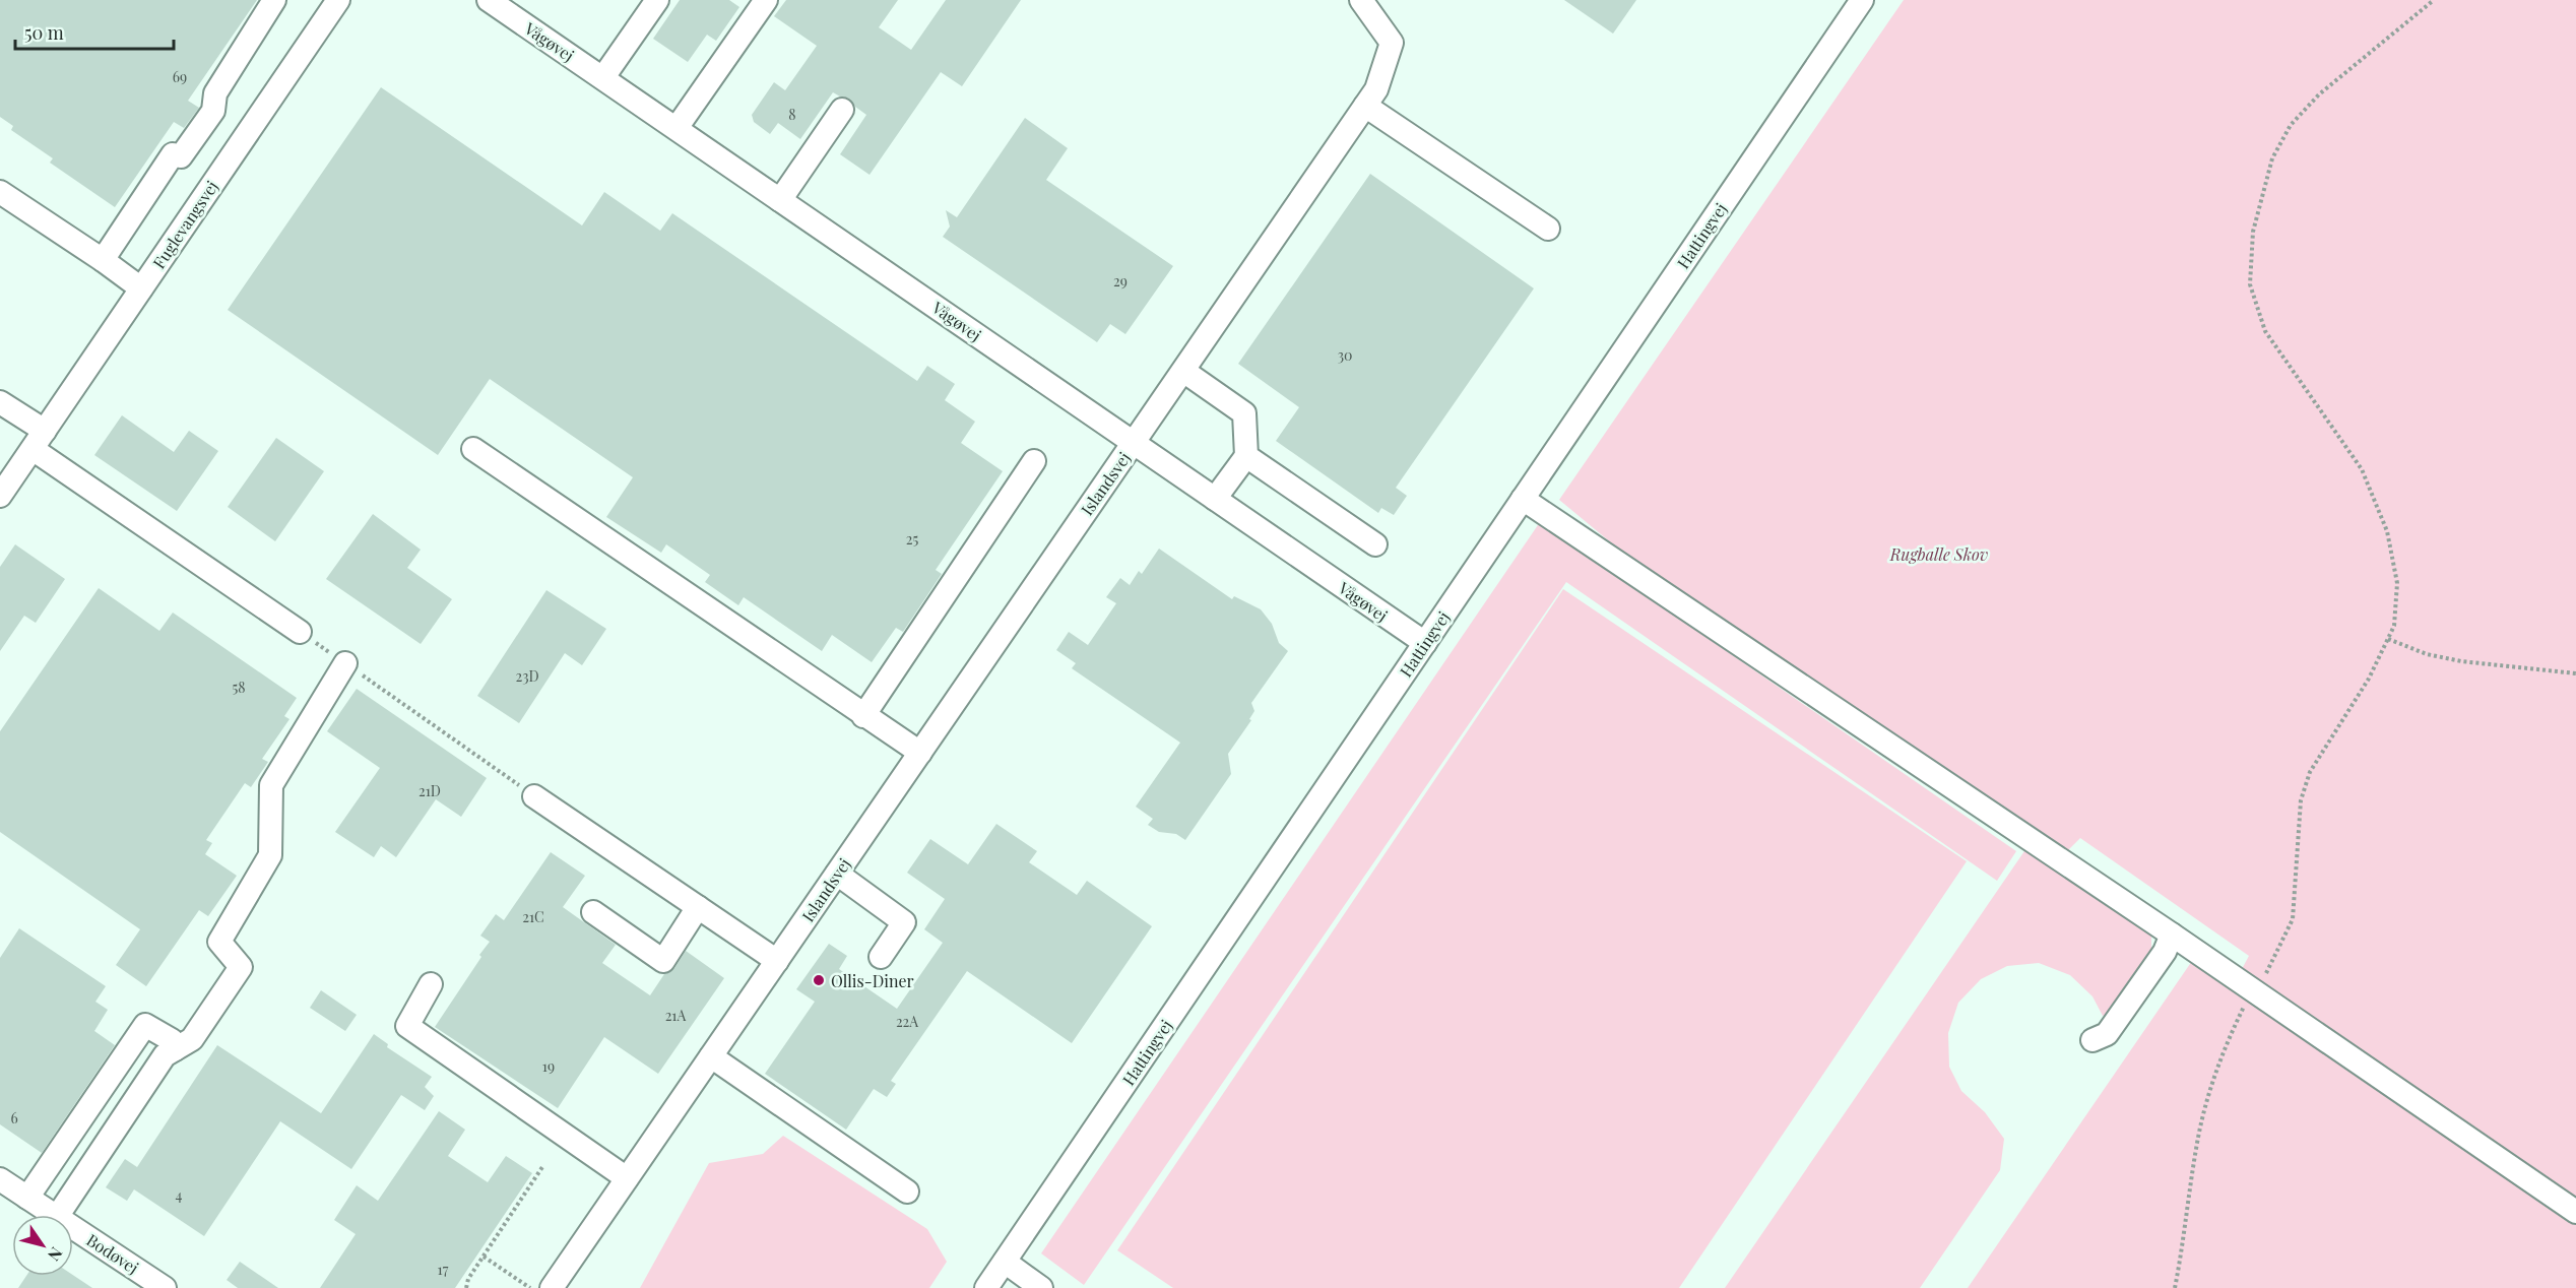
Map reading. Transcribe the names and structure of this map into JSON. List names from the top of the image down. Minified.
{"streets":{"street":["Vågøvej","Fuglevangsvej","Hattingvej","Islandsvej","Bodøvej"]},"crossings":[["Vågøvej","Hattingvej"],["Vågøvej","Islandsvej"]],"parks":["Rugballe Skov"],"places":["Ollis-Diner"],"house_numbers":["69","8","29","30","25","23D","58","21D","21C","21A","22A","19","6","4","17"],"scale_bar":"50 m","north":"bottom right"}
